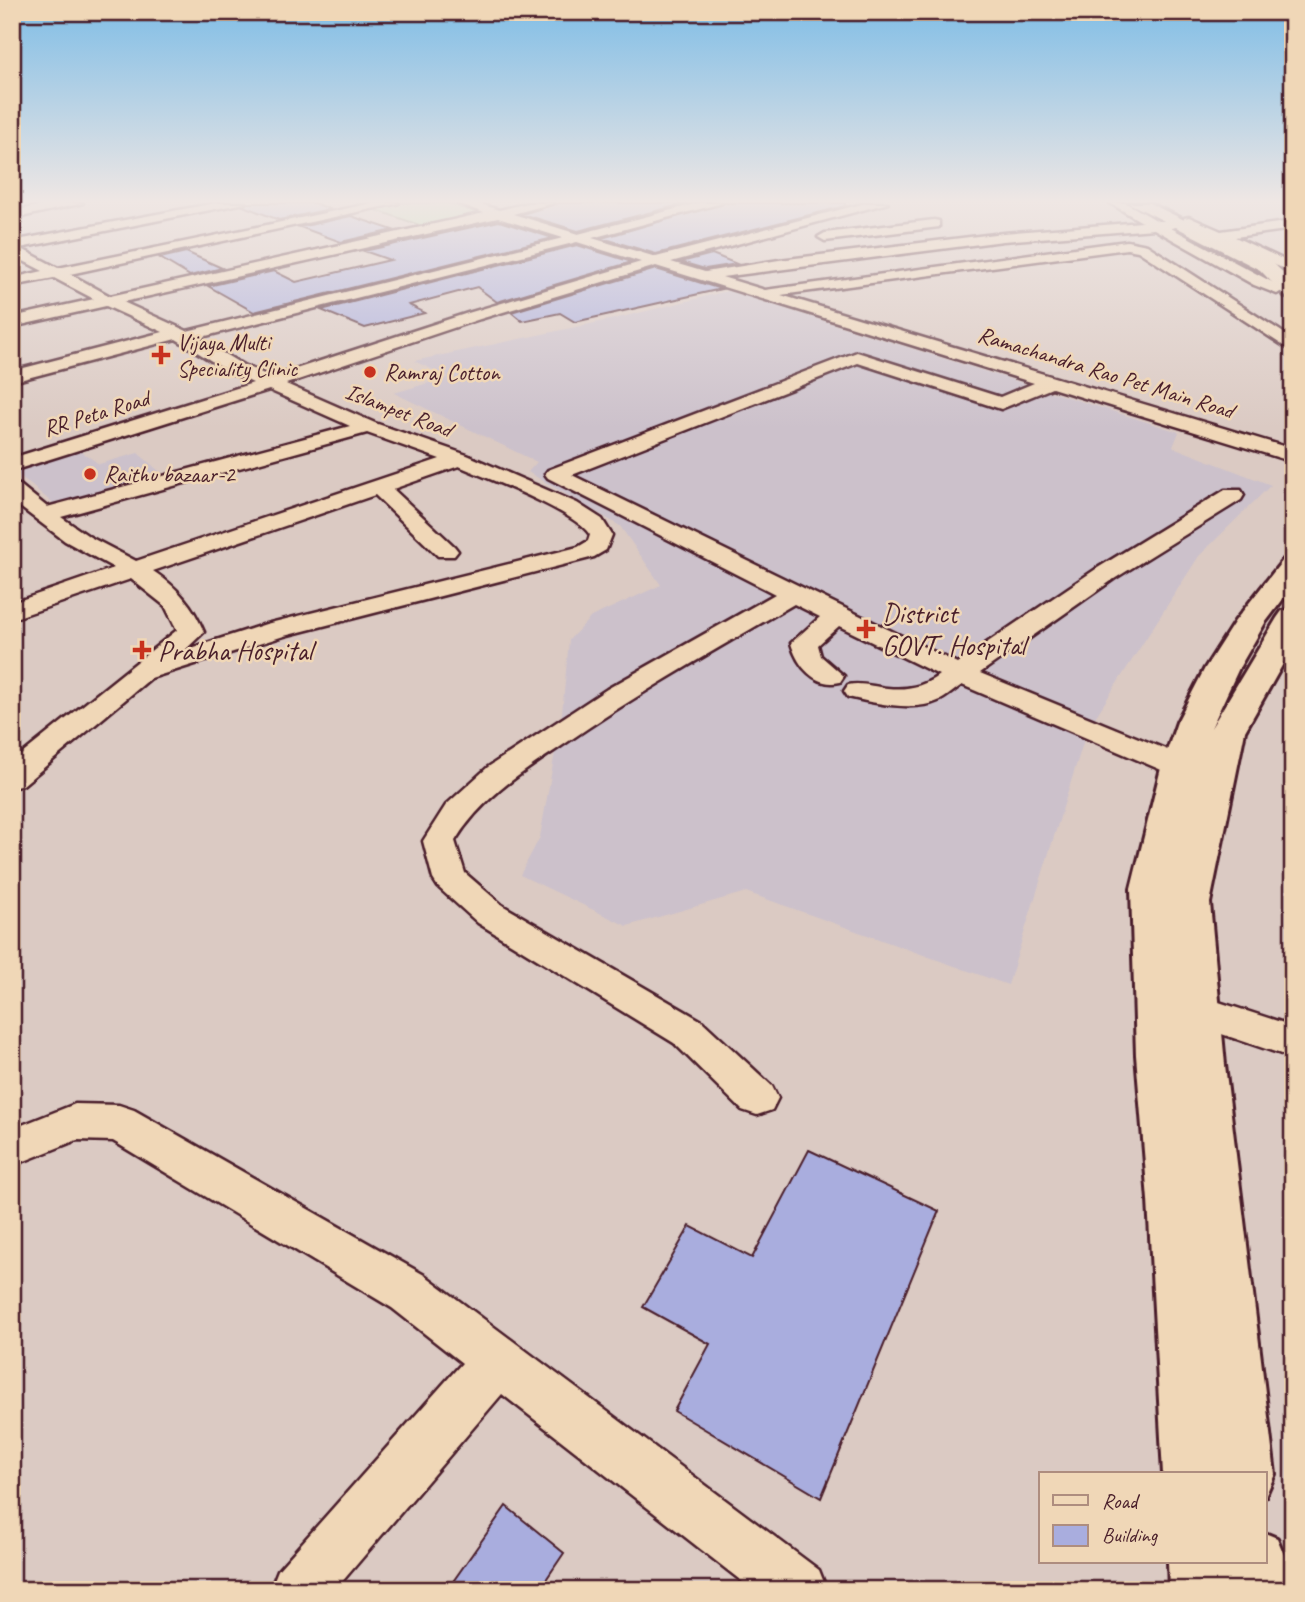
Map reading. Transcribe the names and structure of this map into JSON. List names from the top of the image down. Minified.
{"streets":{"street":["Ramachandra Rao Pet Main Road","Islampet Road","RR Peta Road"]},"crossings":[["Islampet Road","RR Peta Road"]],"places":{"health":["Vijaya Multi Speciality Clinic","District GOVT. Hospital","Prabha Hospital"],"other":["Ramraj Cotton","Raithu bazaar-2"]},"legend":["Road","Building"]}
